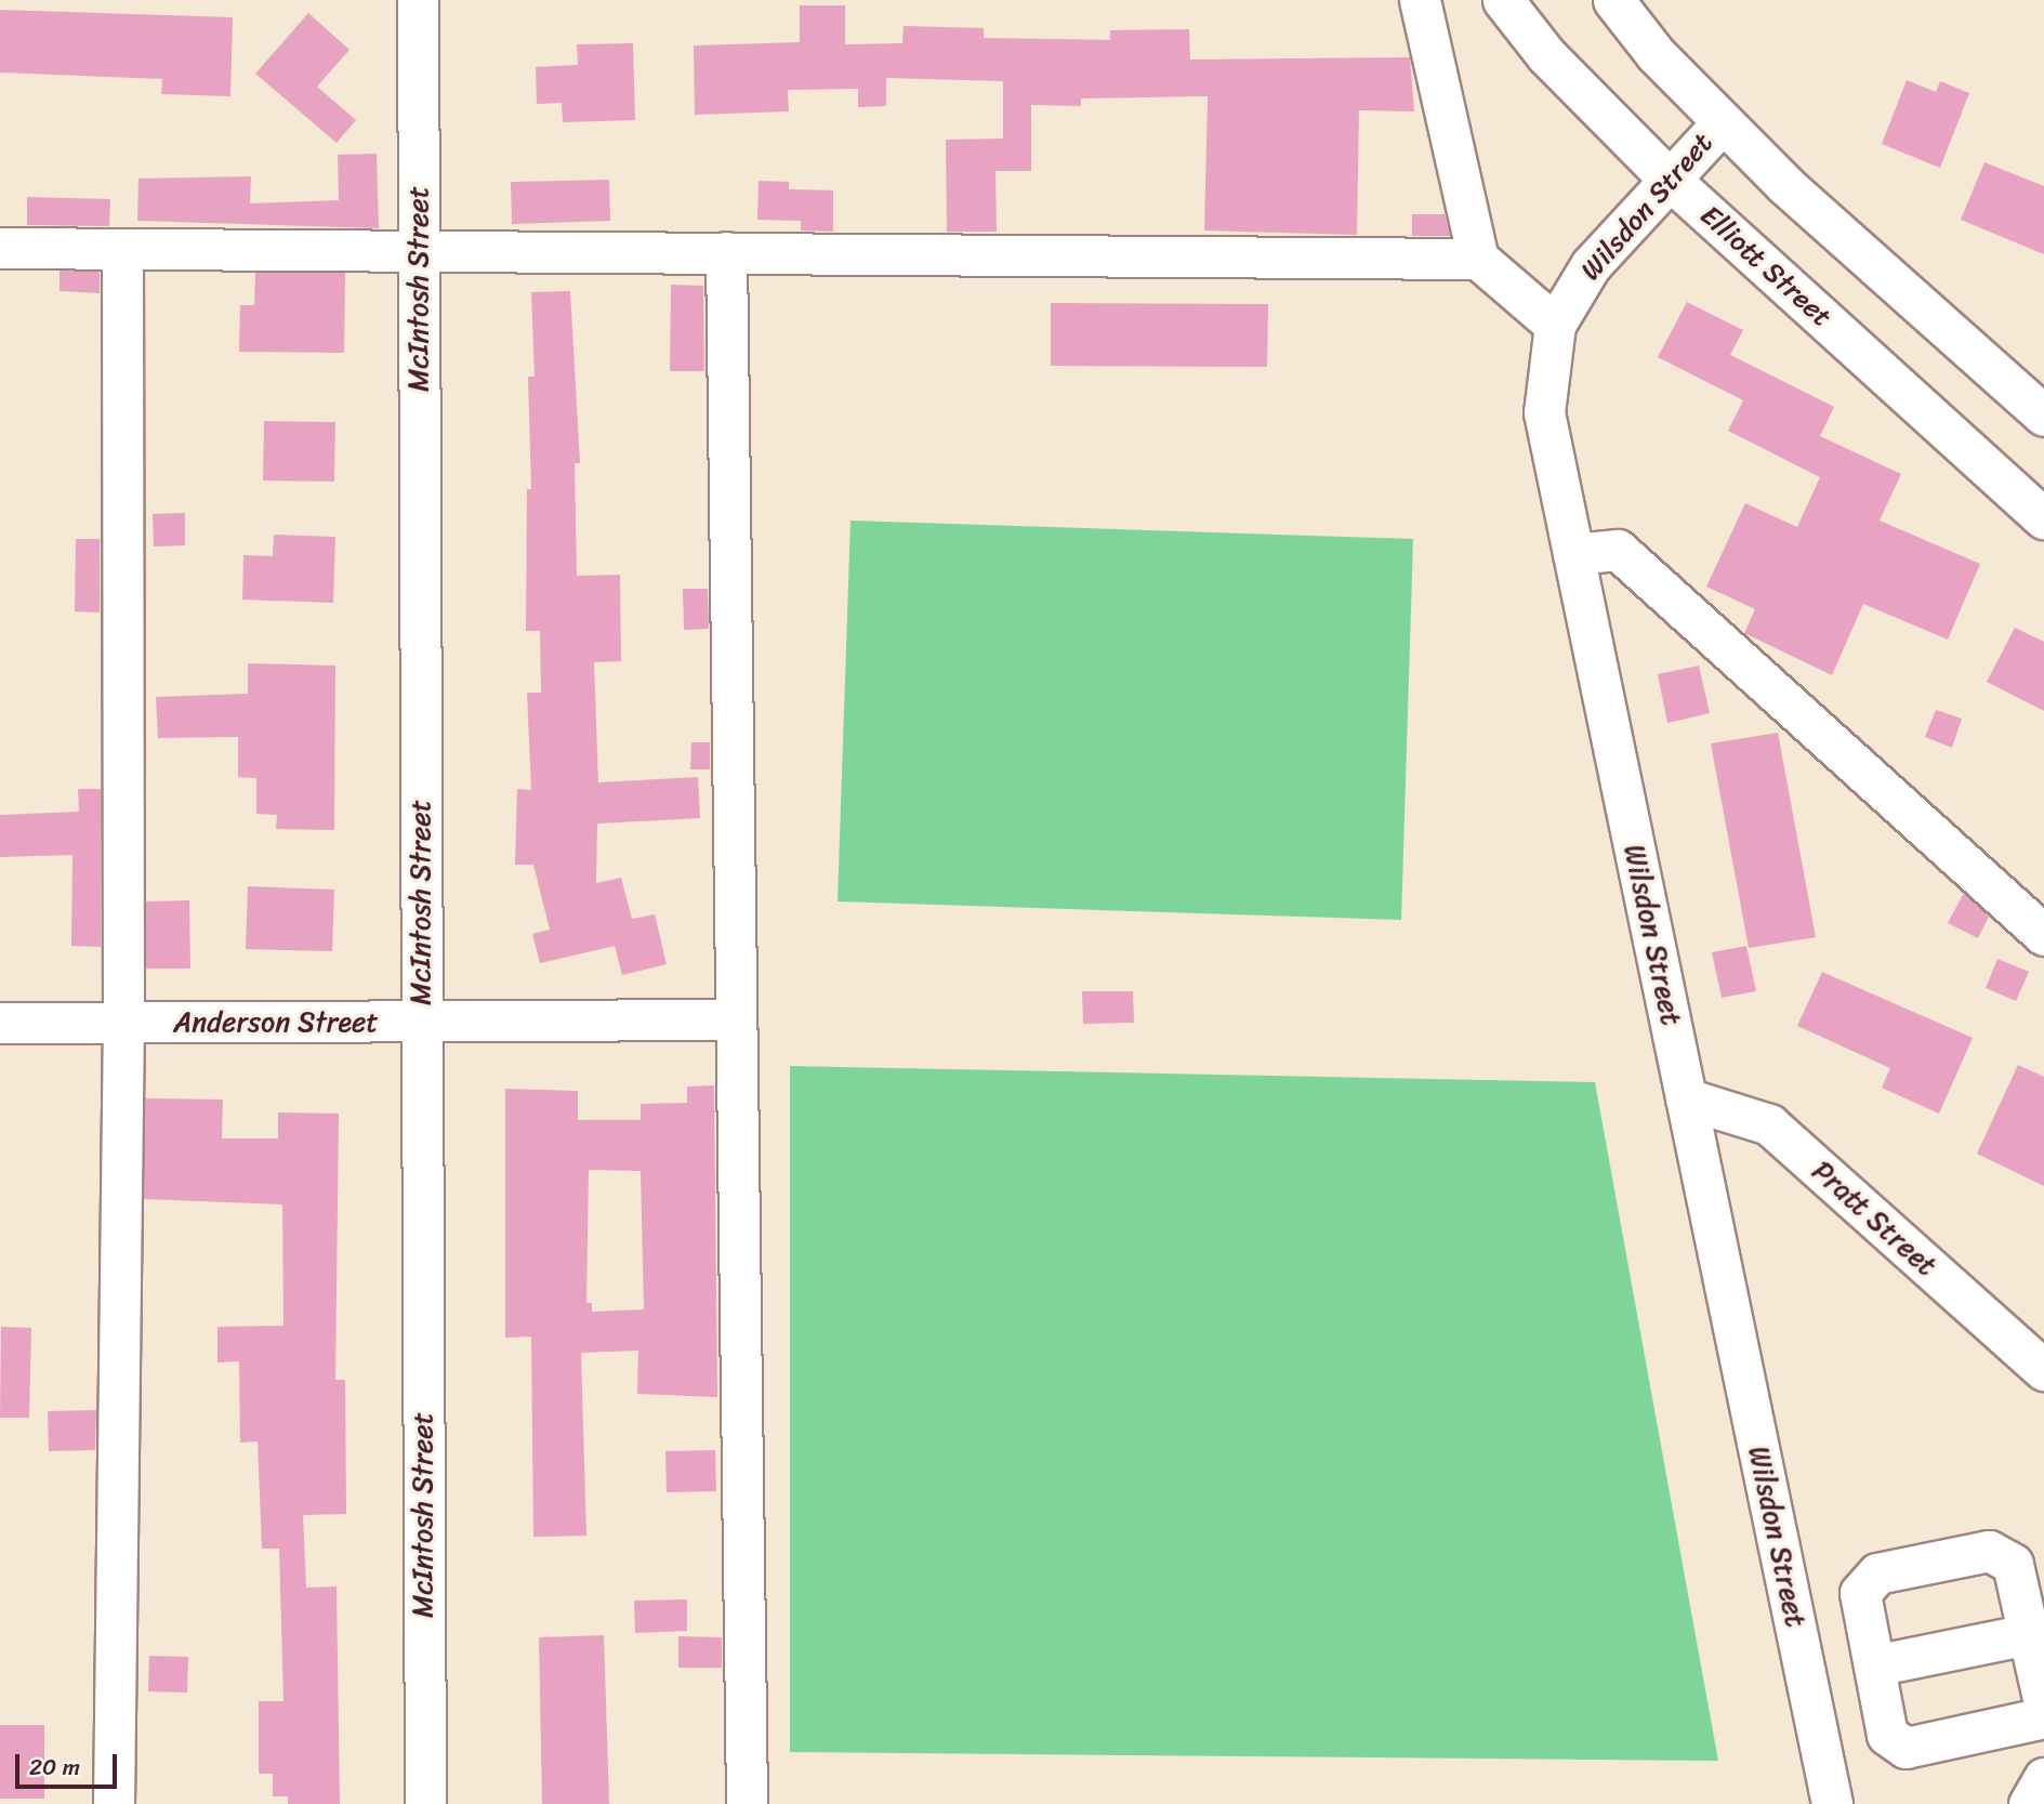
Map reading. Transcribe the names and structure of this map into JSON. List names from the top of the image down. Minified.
{"streets":{"street":["Wilsdon Street","Elliott Street","McIntosh Street","Anderson Street","Pratt Street"]},"crossings":[["Wilsdon Street","Elliott Street"],["Wilsdon Street","Pratt Street"],["McIntosh Street","Anderson Street"]],"scale_bar":"20 m"}
